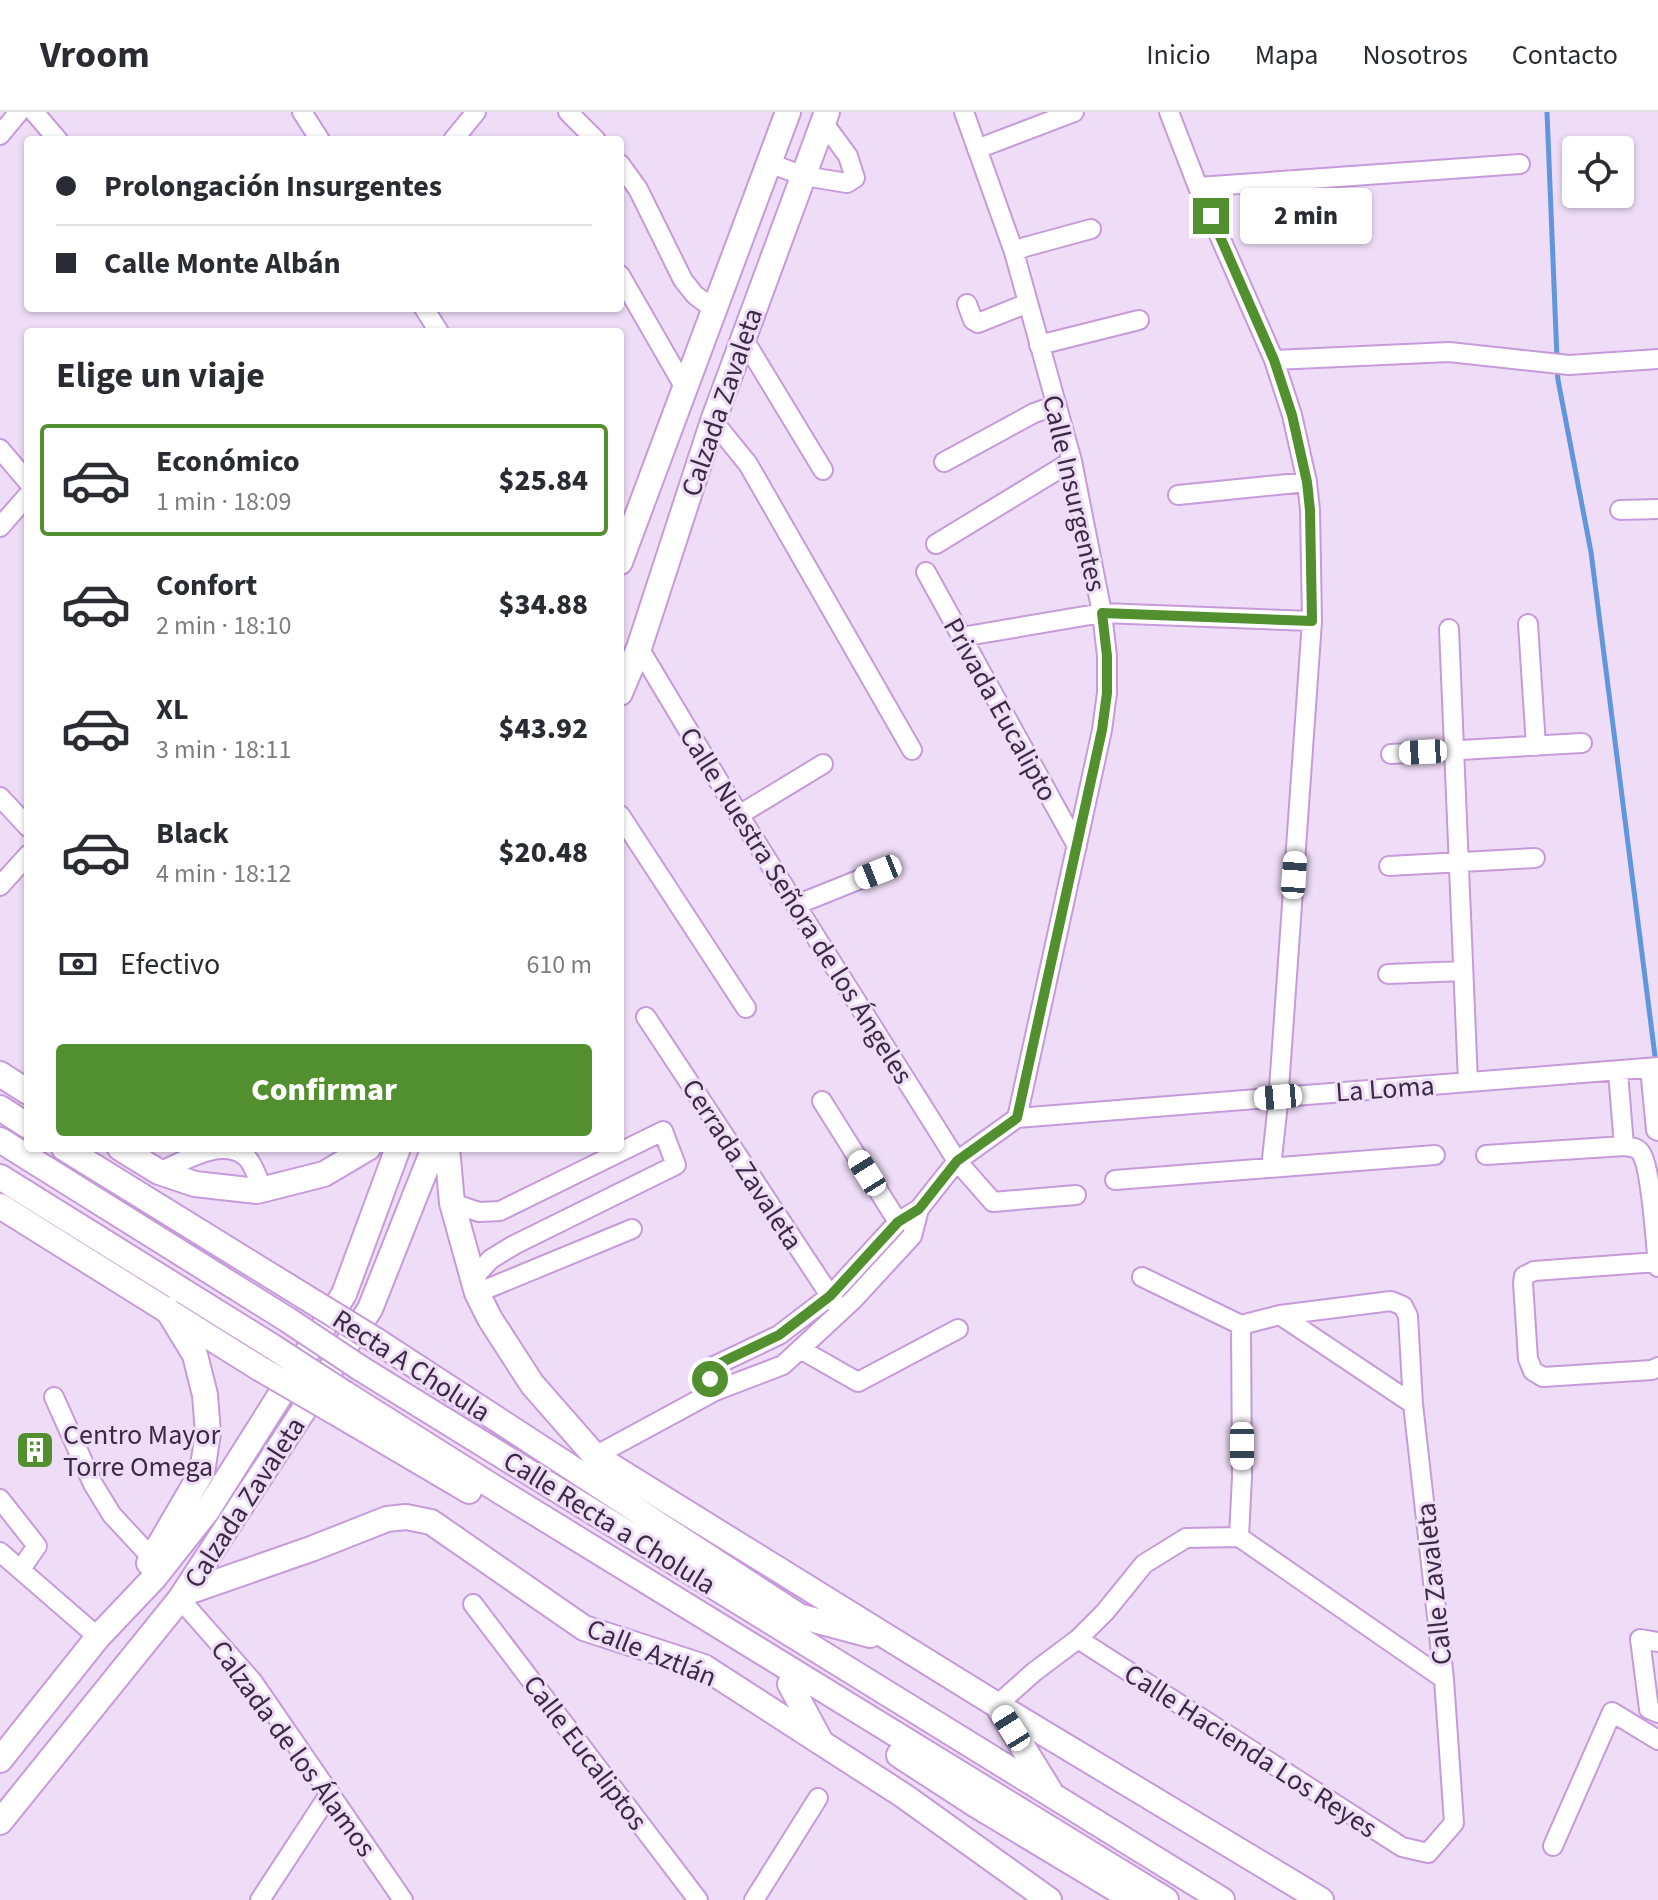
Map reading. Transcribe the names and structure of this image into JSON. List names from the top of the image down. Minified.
{"streets":{"main road":["Calzada Zavaleta","Recta A Cholula","Calle Recta a Cholula","Calle Aztlán"],"street":["Calle Insurgentes","Privada Eucalipto","Calle Nuestra Señora de los Ángeles","La Loma","Cerrada Zavaleta","Calle Zavaleta","Calzada de los Álamos","Calle Hacienda Los Reyes","Calle Eucaliptos"]},"crossings":[["Calzada Zavaleta","Calle Nuestra Señora de los Ángeles"],["Calzada Zavaleta","Calle Aztlán"],["Calzada Zavaleta","Calzada de los Álamos"],["Calle Insurgentes","Privada Eucalipto"],["Calle Insurgentes","La Loma"],["Calle Zavaleta","Calle Hacienda Los Reyes"],["Calle Aztlán","Calzada de los Álamos"]],"places":{"building":["Centro Mayor Torre Omega"]},"page":{"header":"Vroom","nav":["Inicio","Mapa","Nosotros","Contacto"],"banner":["Prolongación Insurgentes","Calle Monte Albán"],"bubble":"2 min","heading":"Elige un viaje","list":[{"name":"Económico","note":"1 min · 18:09","value":"$25.84"},{"name":"Confort","note":"2 min · 18:10","value":"$34.88"},{"name":"XL","note":"3 min · 18:11","value":"$43.92"},{"name":"Black","note":"4 min · 18:12","value":"$20.48"}],"pay":["Efectivo","610 m"],"buttons":"Confirmar"}}
